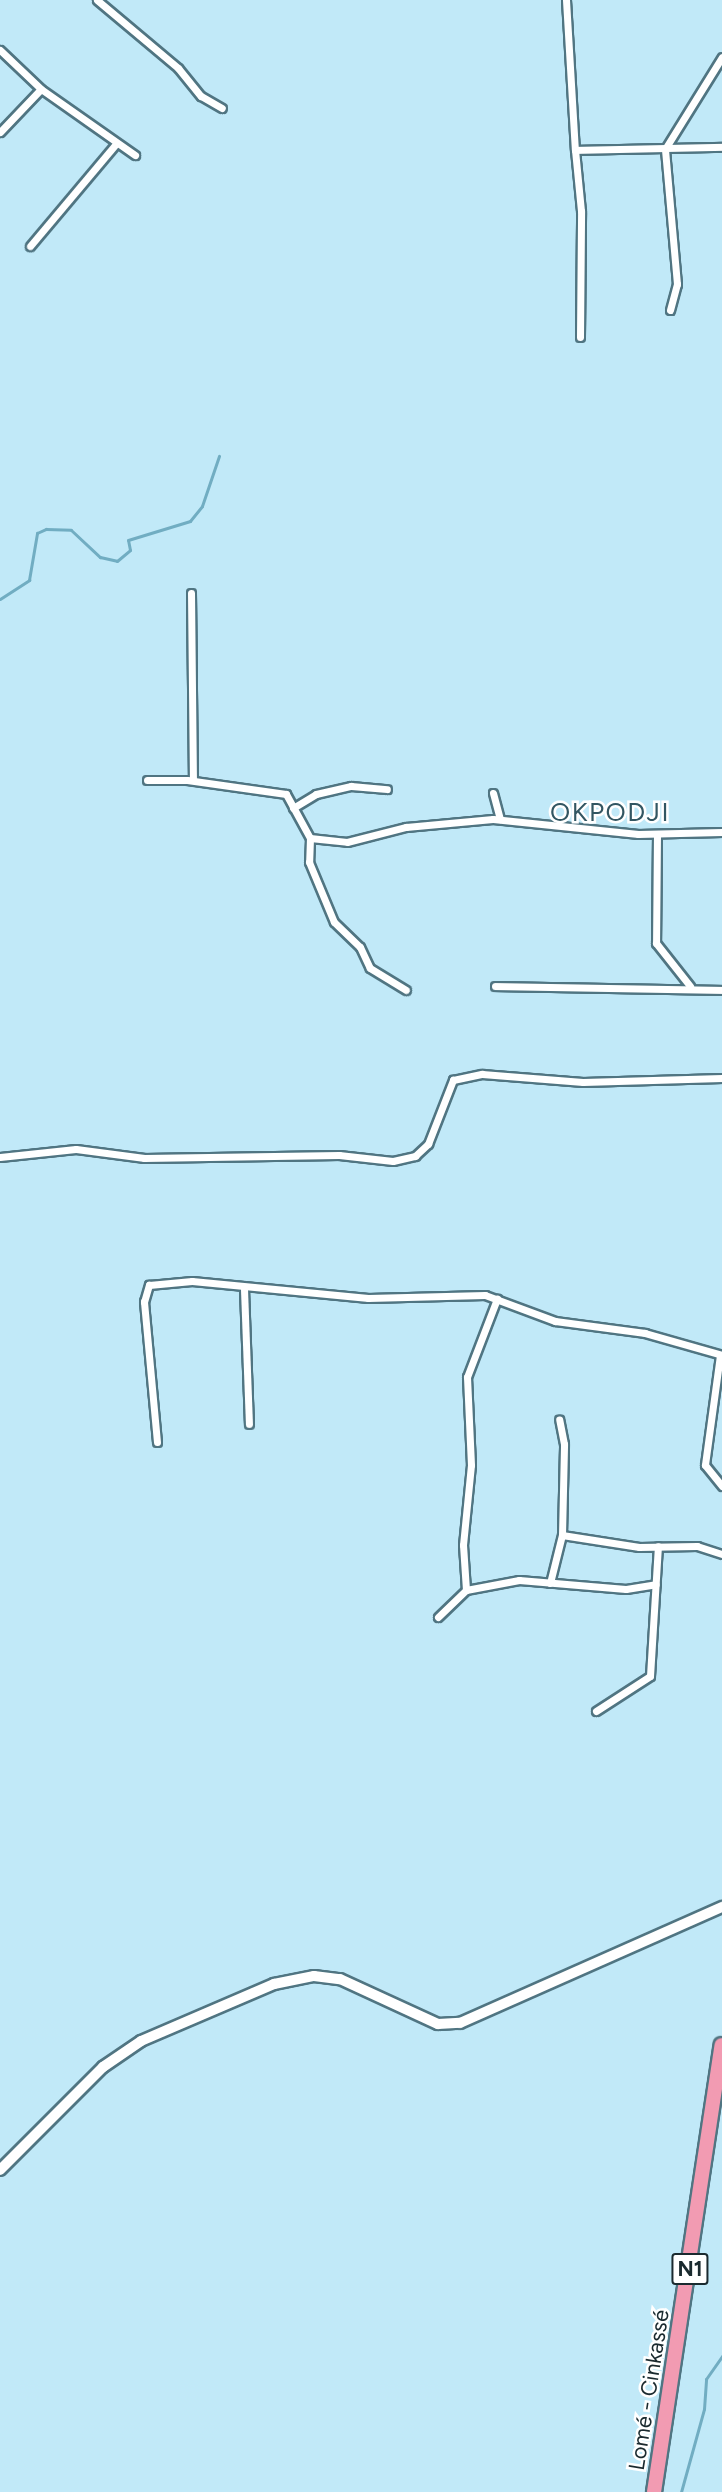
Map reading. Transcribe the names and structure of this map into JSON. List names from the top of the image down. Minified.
{"streets":{"highway":["N1","Lomé - Cinkassé"]},"districts":["OKPODJI"]}
